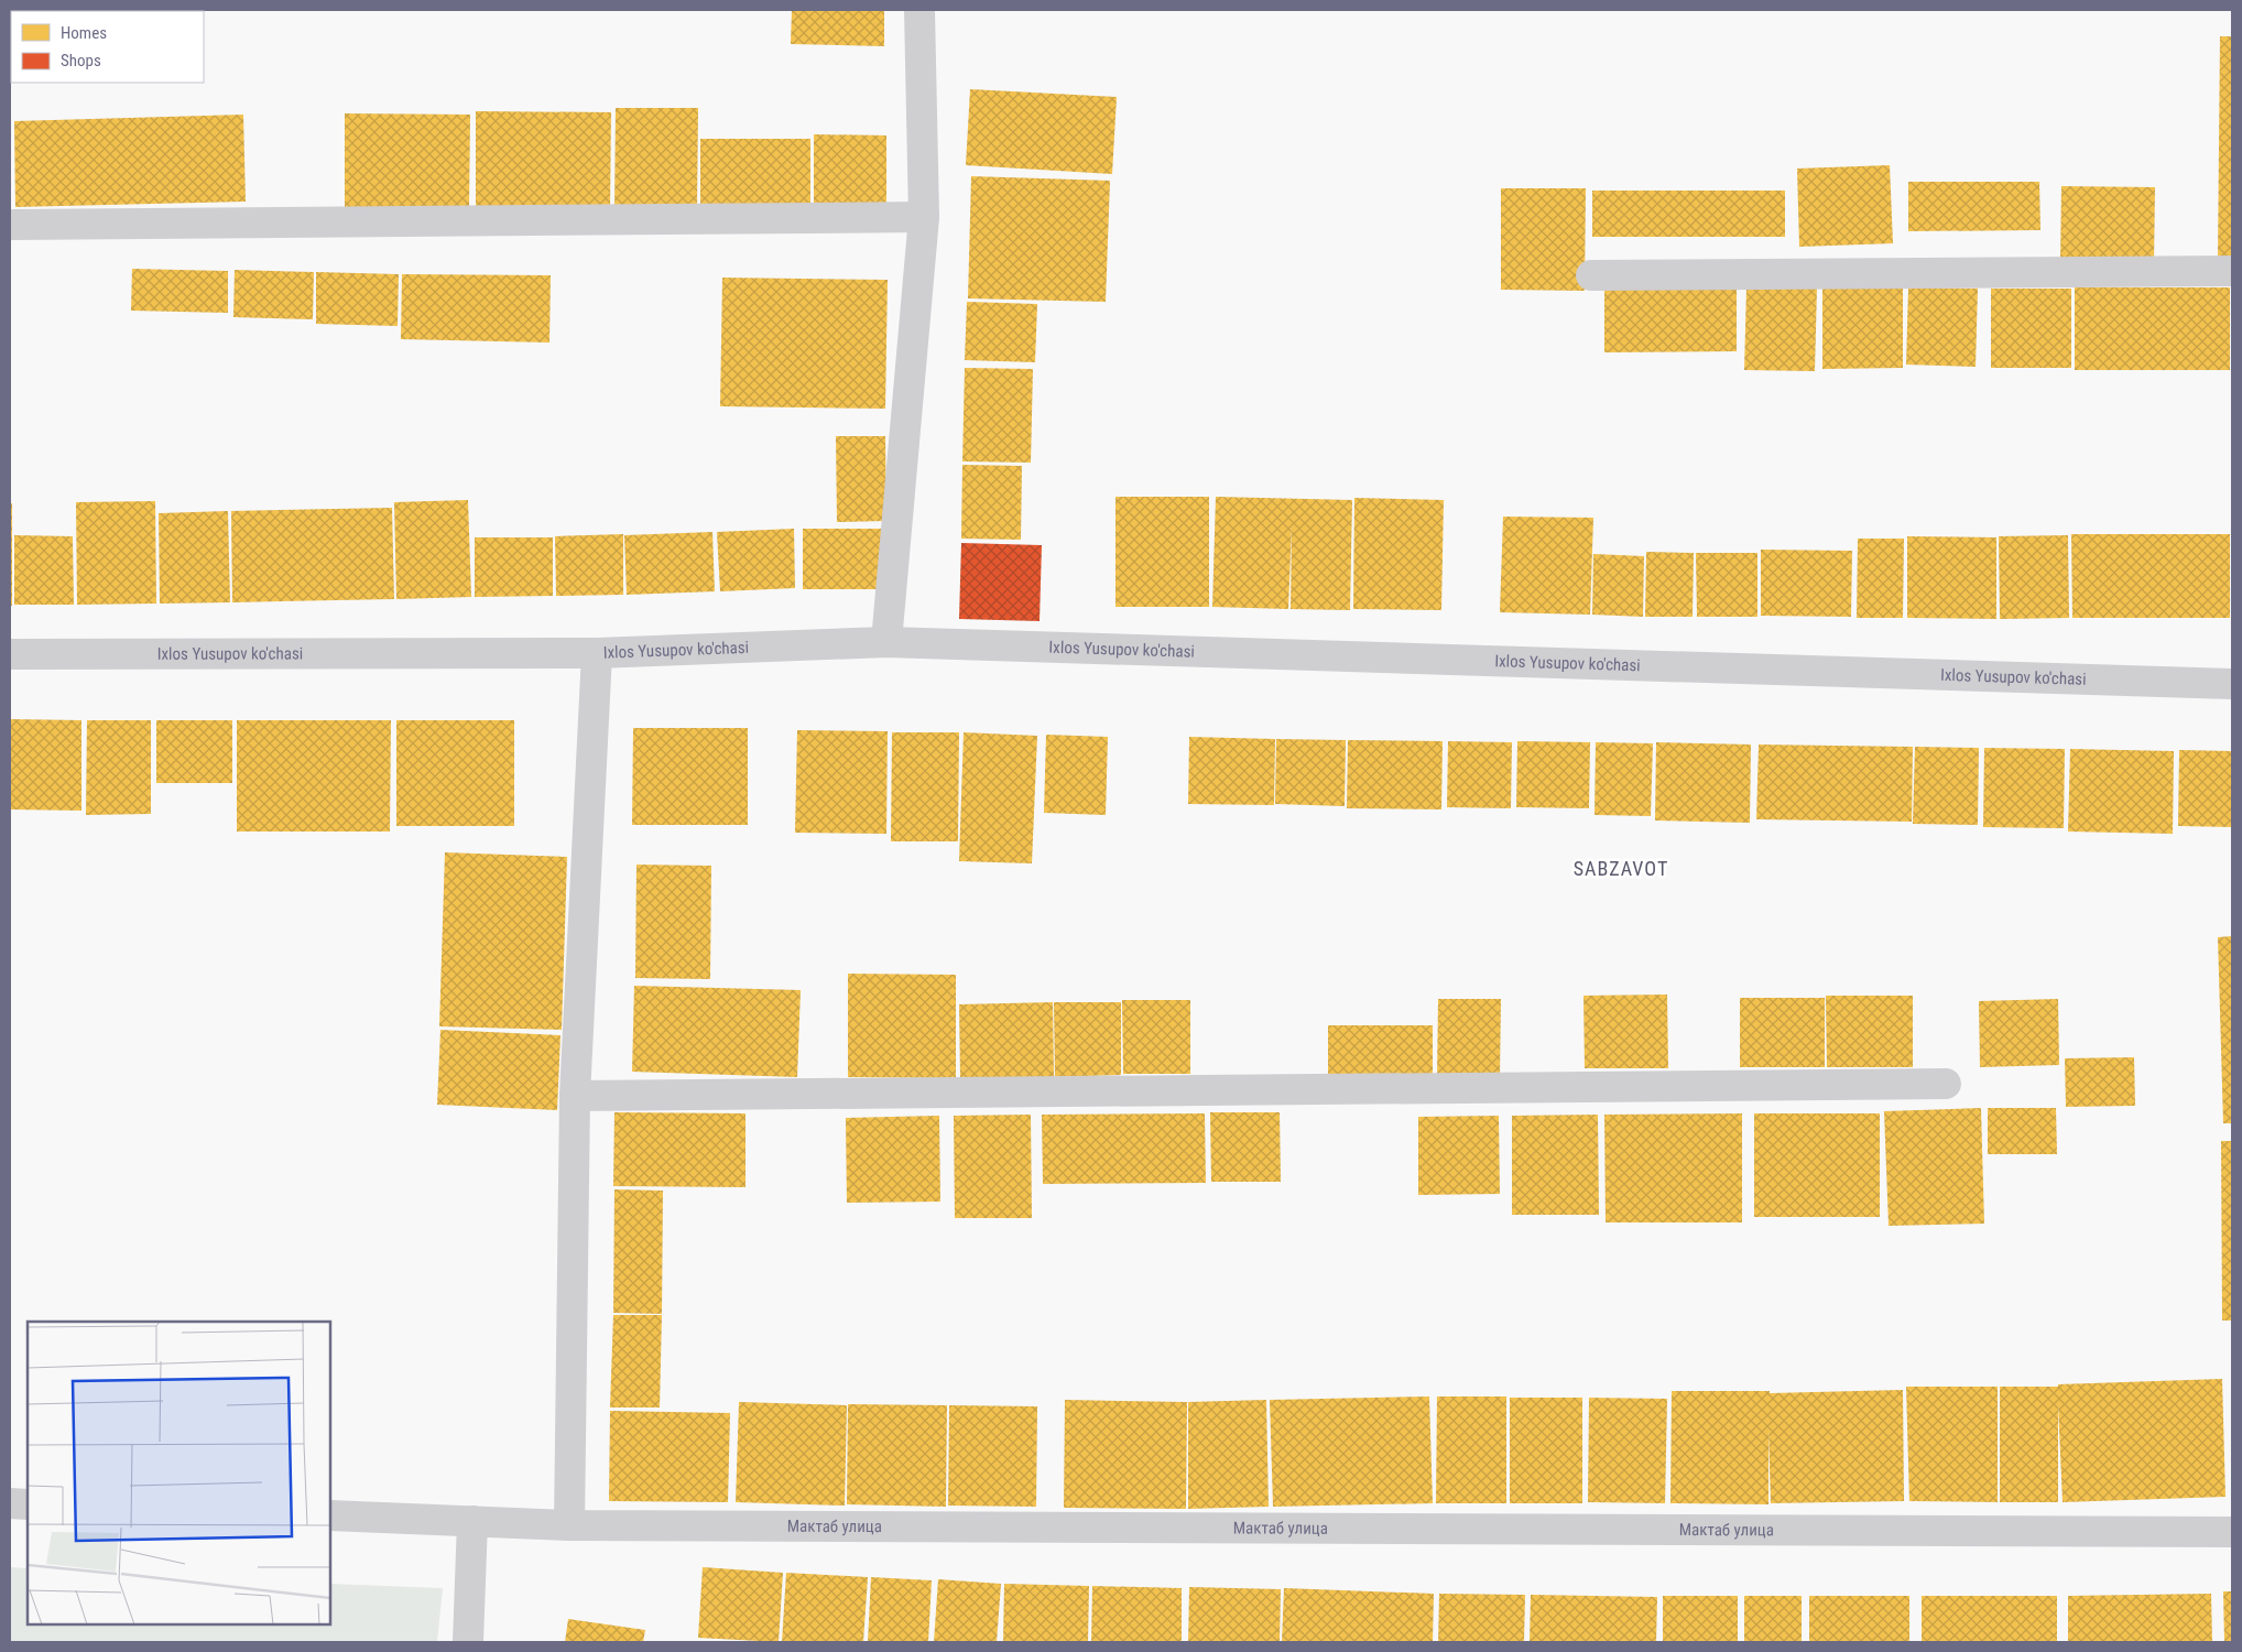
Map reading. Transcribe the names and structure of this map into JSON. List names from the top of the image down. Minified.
{"streets":{"street":["Ixlos Yusupov ko'chasi","Мактаб улица"]},"districts":["SABZAVOT"],"legend":["Homes","Shops"]}
